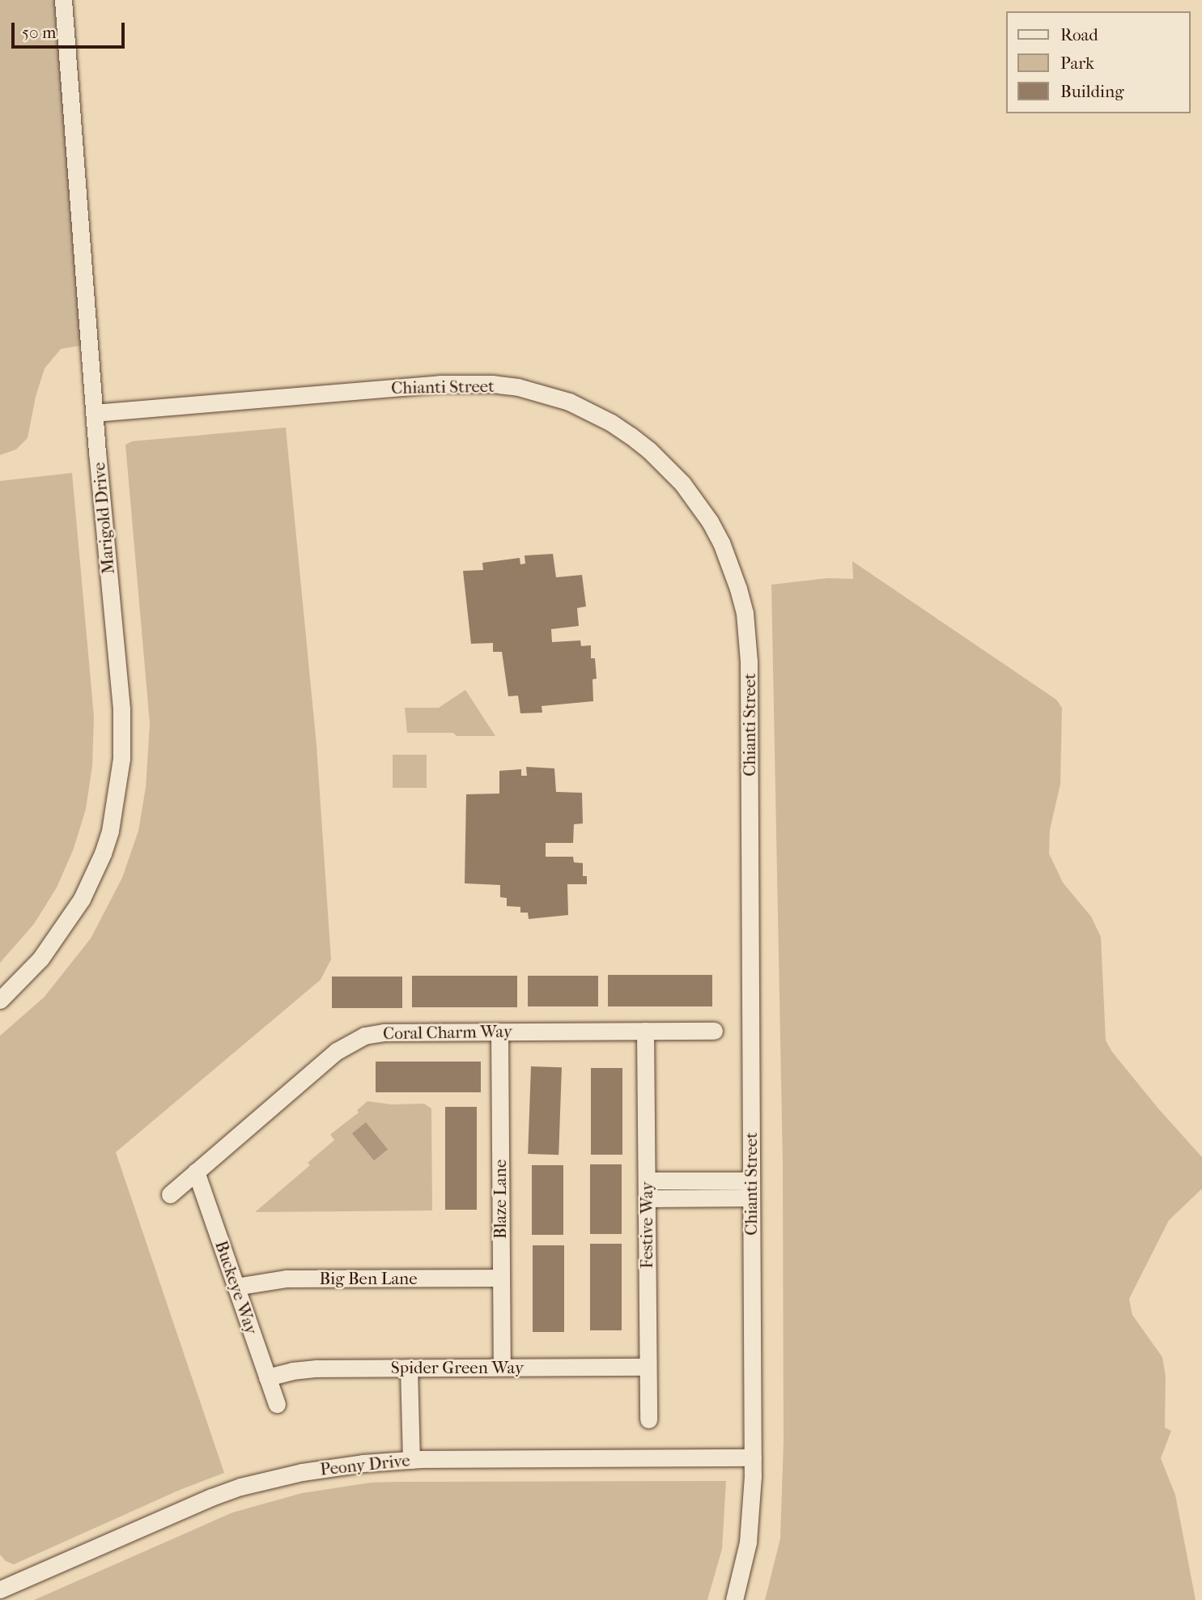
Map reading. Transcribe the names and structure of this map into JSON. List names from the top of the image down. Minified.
{"streets":{"street":["Chianti Street","Marigold Drive","Coral Charm Way","Blaze Lane","Festive Way","Big Ben Lane","Buckeye Way","Spider Green Way","Peony Drive"]},"crossings":[["Chianti Street","Marigold Drive"],["Chianti Street","Peony Drive"],["Coral Charm Way","Blaze Lane"],["Coral Charm Way","Festive Way"],["Coral Charm Way","Buckeye Way"],["Blaze Lane","Big Ben Lane"],["Blaze Lane","Spider Green Way"],["Festive Way","Spider Green Way"],["Big Ben Lane","Buckeye Way"],["Buckeye Way","Spider Green Way"]],"legend":["Road","Park","Building"],"scale_bar":"50 m"}
